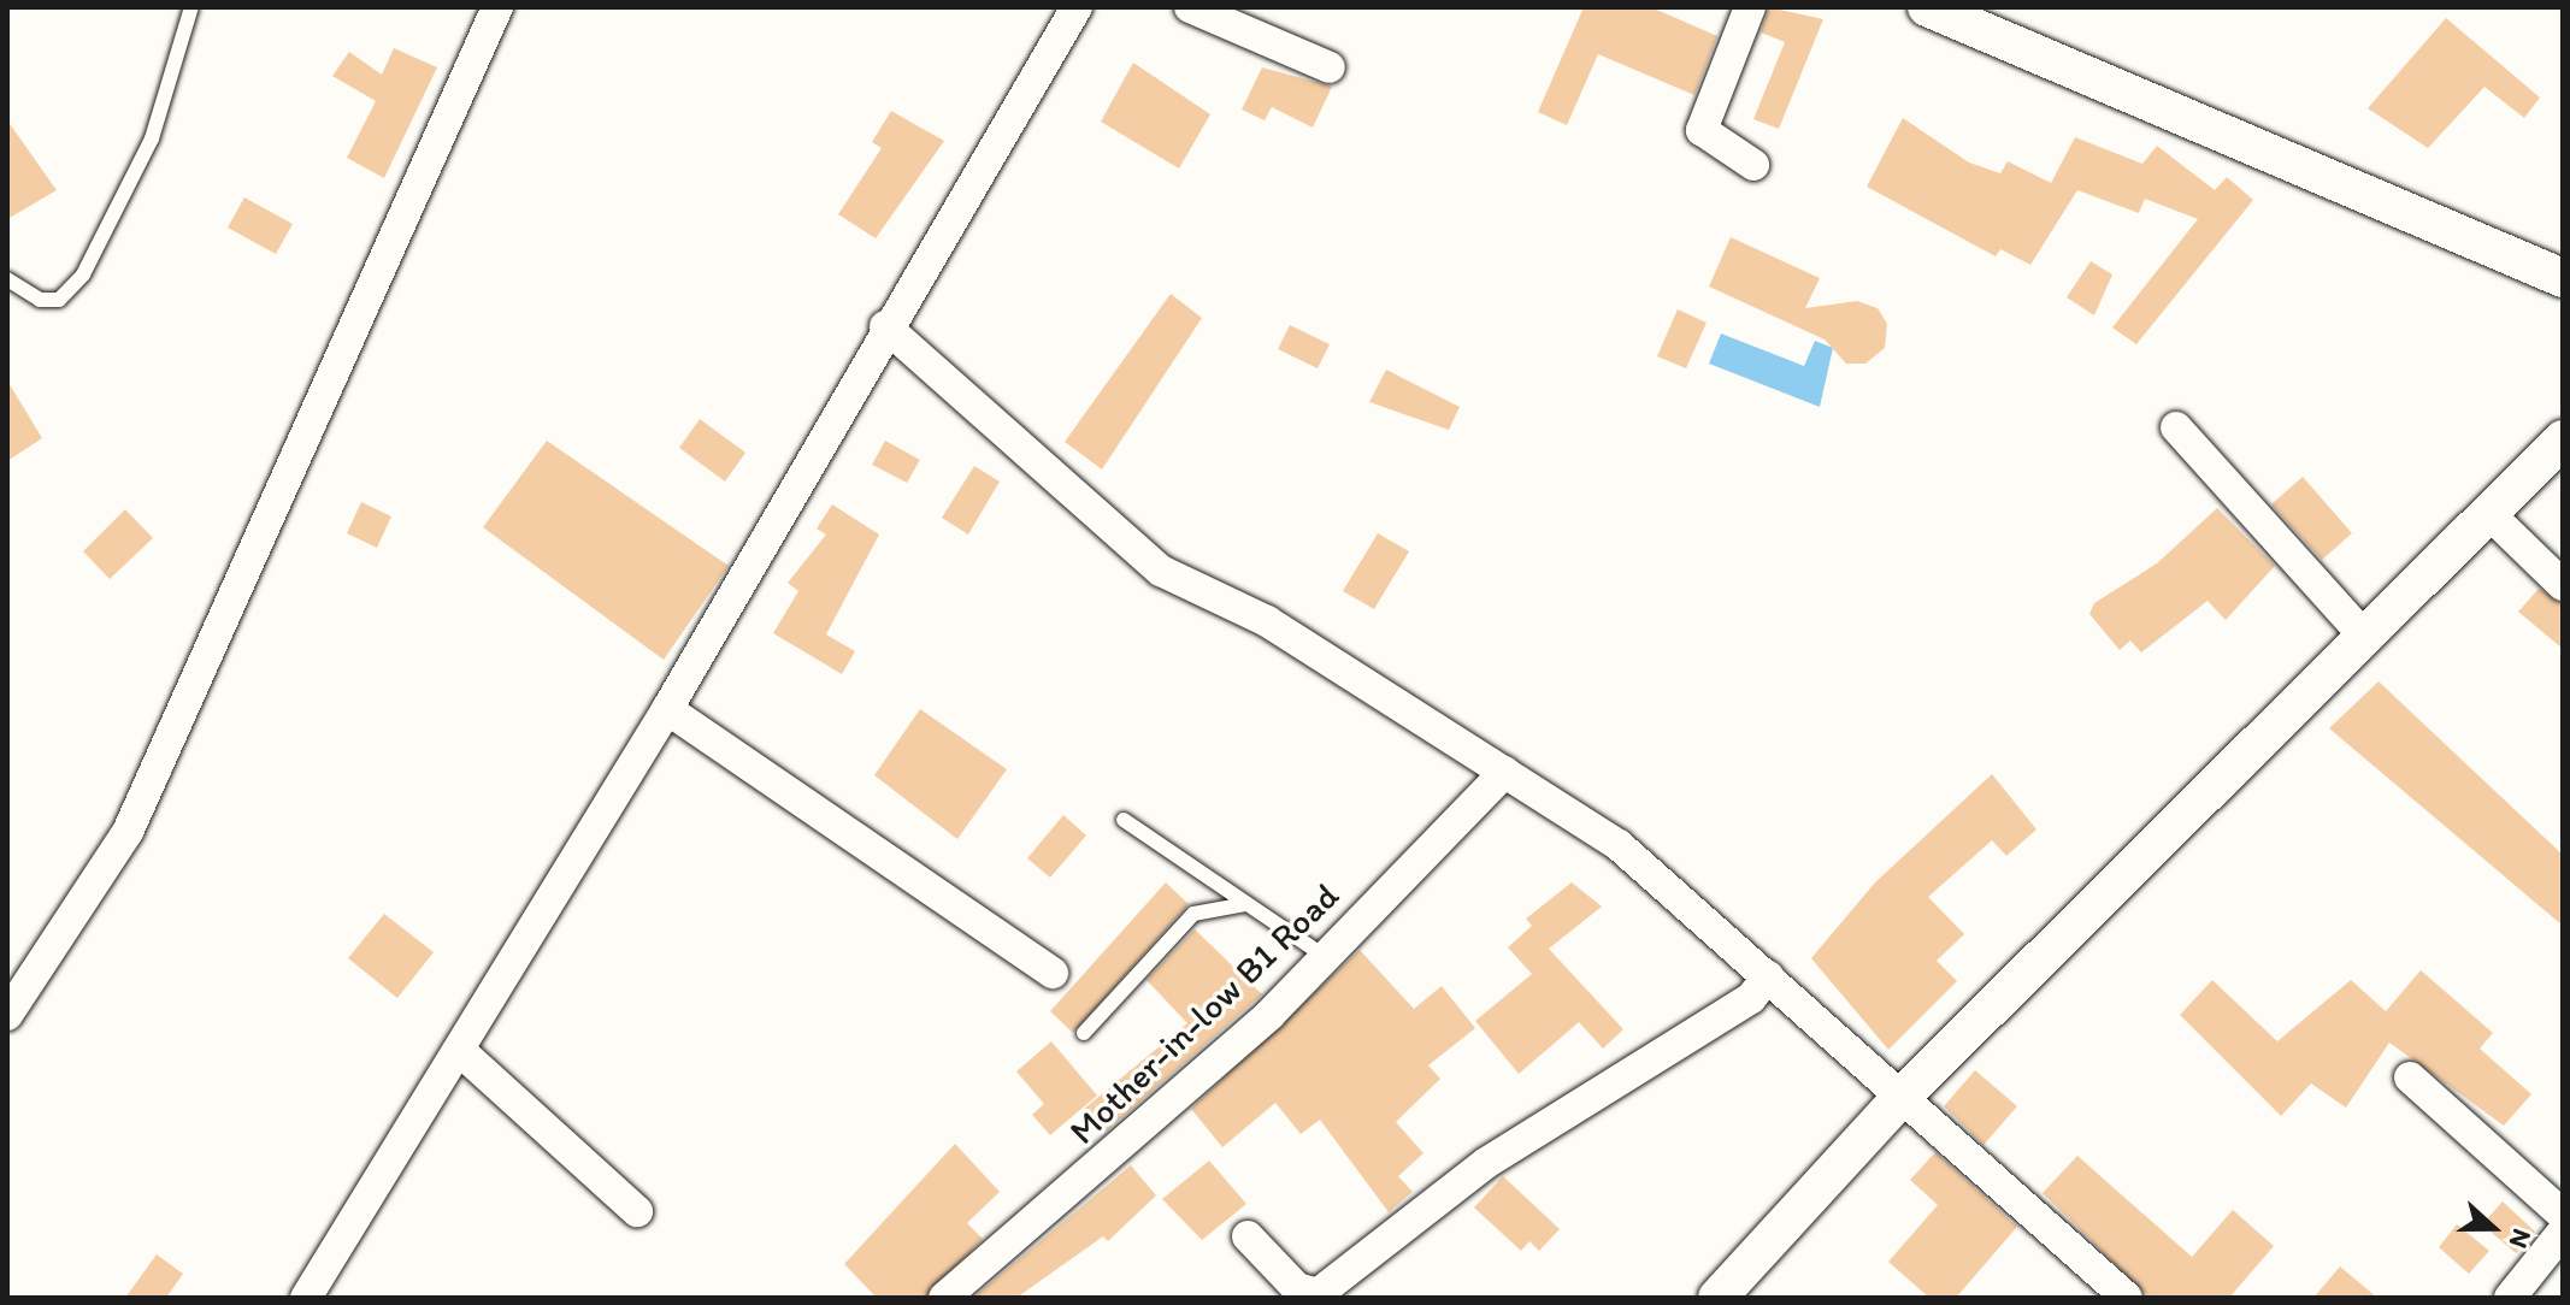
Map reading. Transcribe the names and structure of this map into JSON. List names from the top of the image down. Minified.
{"streets":{"street":["Mother-in-low B1 Road"]},"north":"right"}
